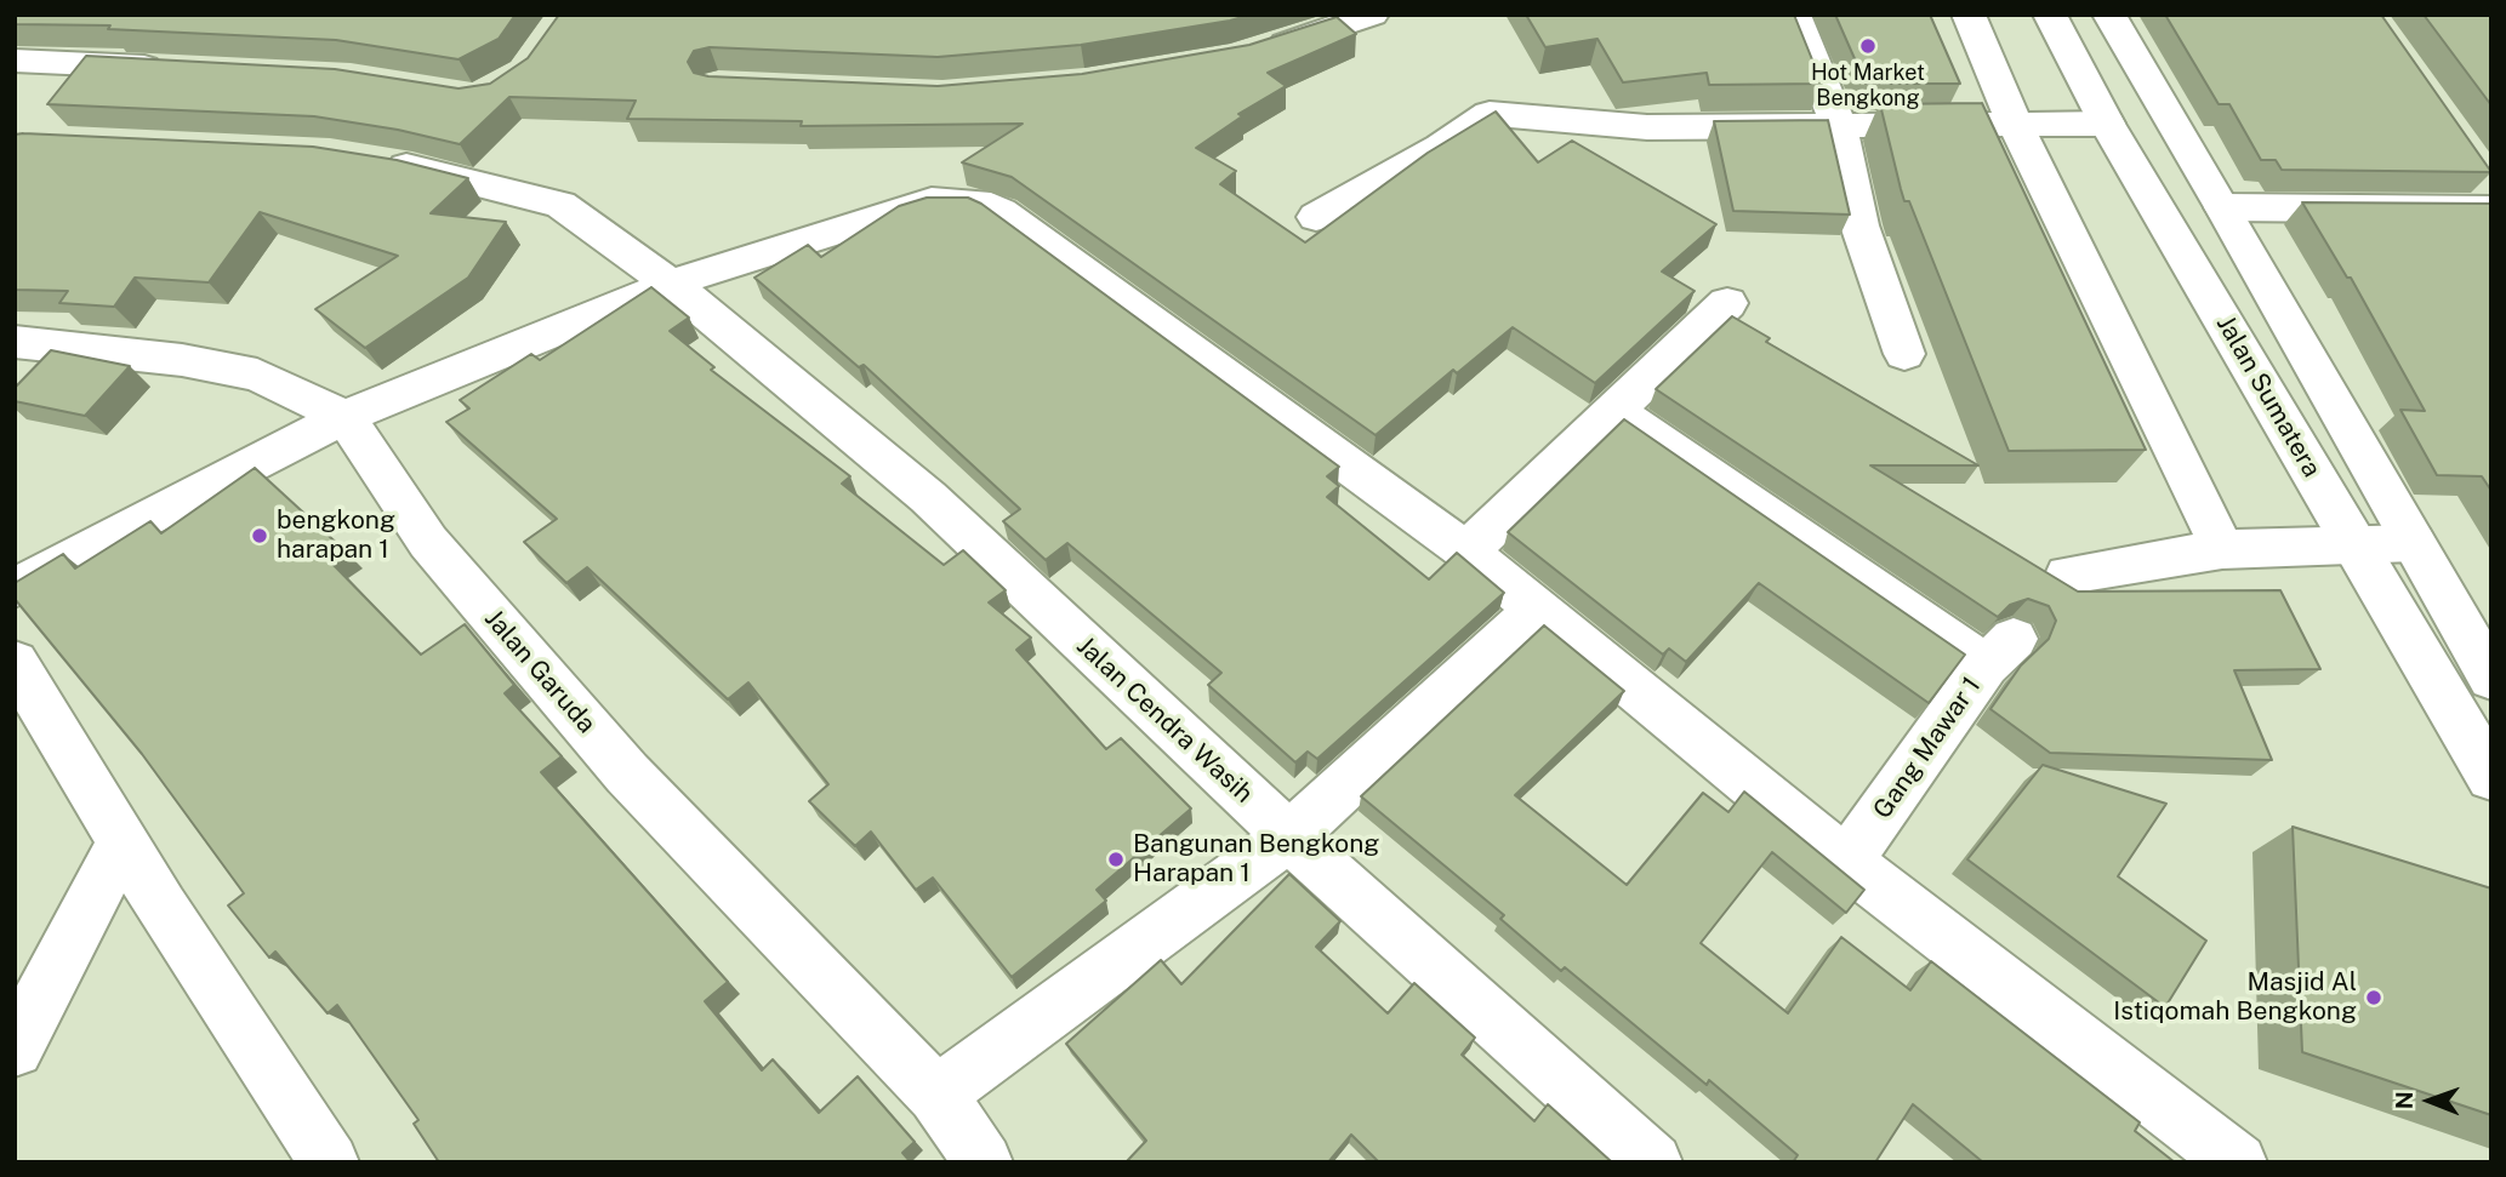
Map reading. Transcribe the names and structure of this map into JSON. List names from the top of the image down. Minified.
{"streets":{"street":["Jalan Sumatera","Jalan Garuda","Jalan Cendra Wasih","Gang Mawar 1"]},"places":["Hot Market Bengkong","bengkong harapan 1","Bangunan Bengkong Harapan 1","Masjid Al Istiqomah Bengkong"],"north":"left"}
